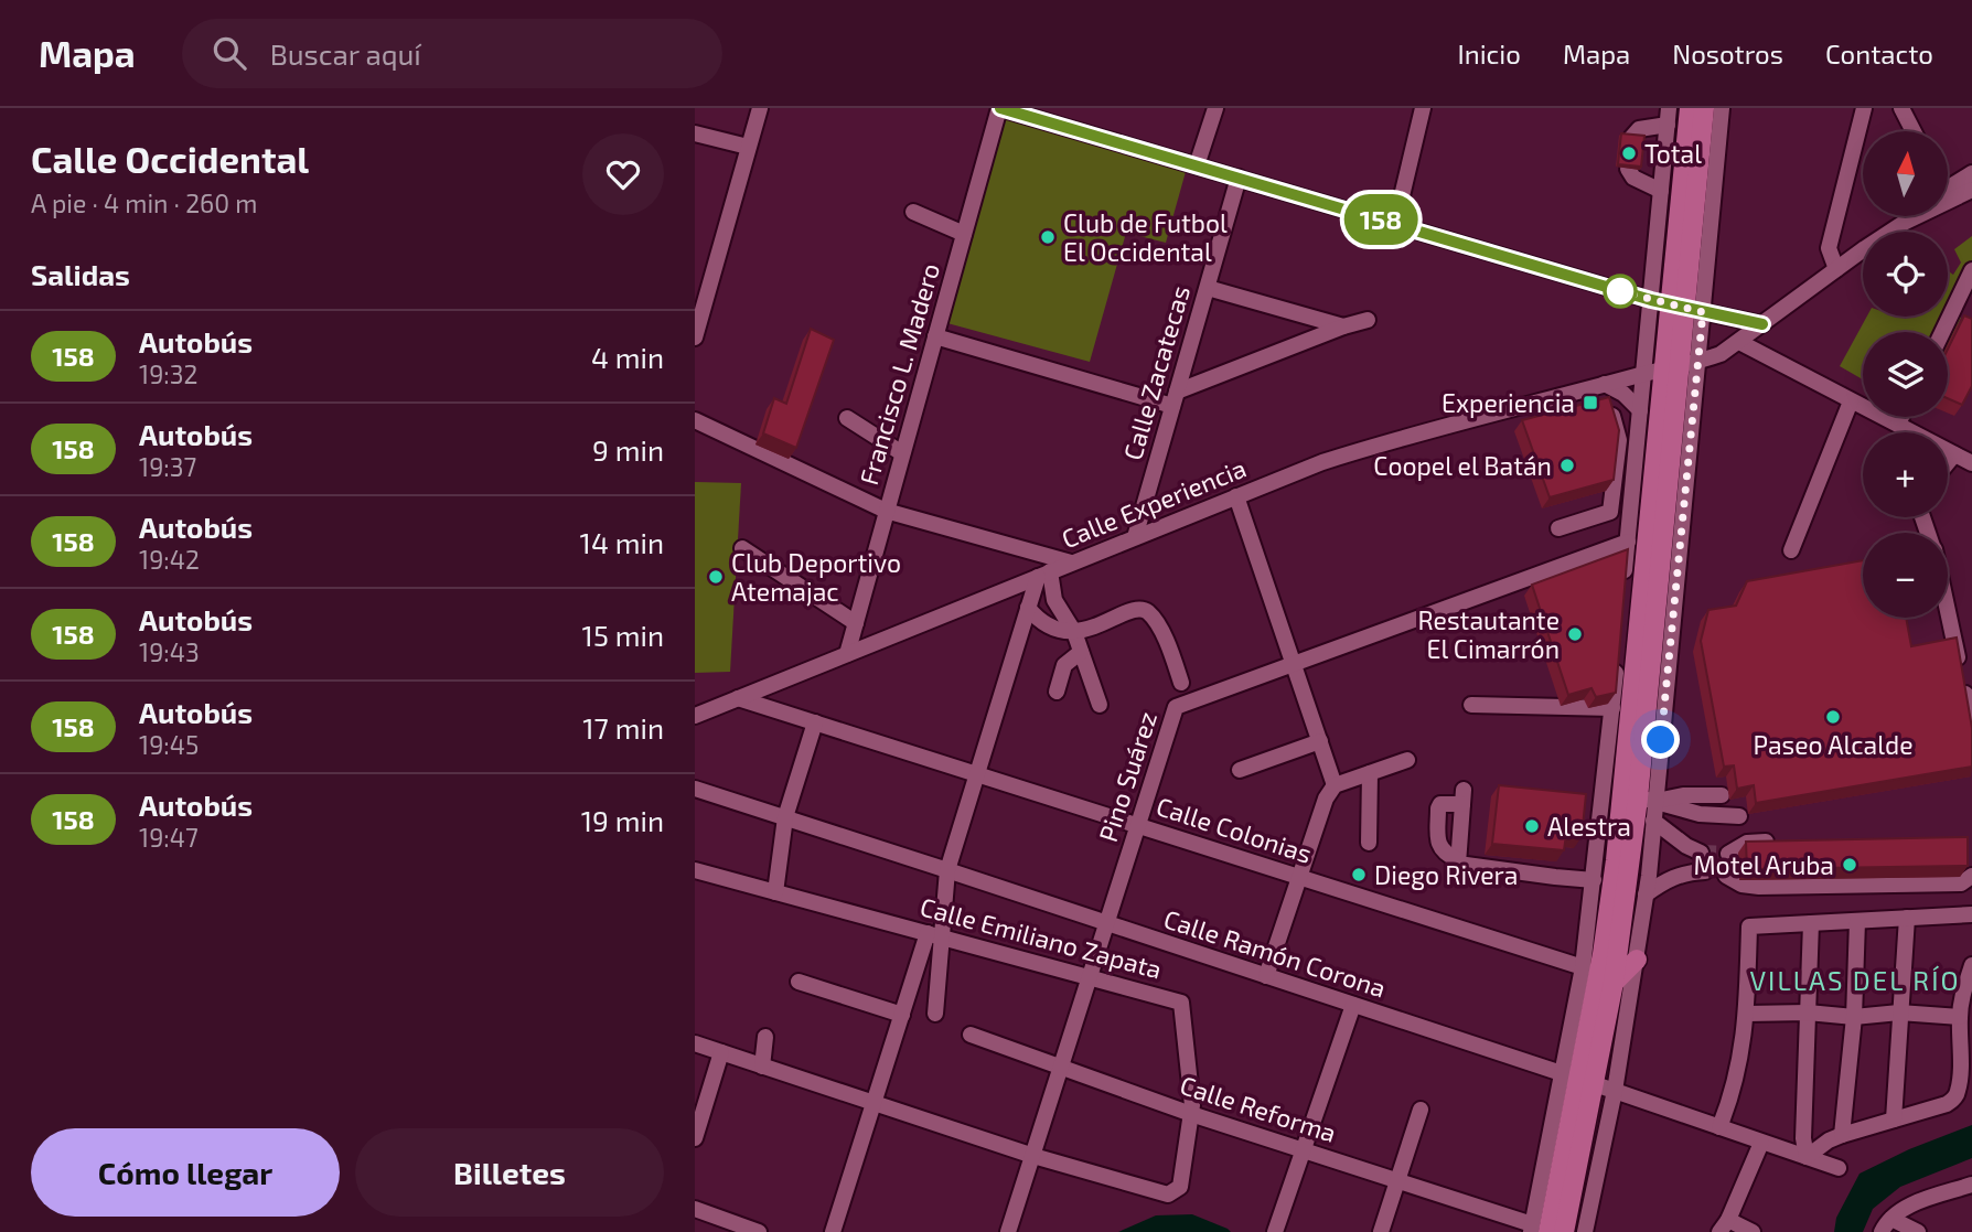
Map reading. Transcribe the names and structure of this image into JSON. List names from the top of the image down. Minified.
{"streets":{"street":["Calle Zacatecas","Francisco L. Madero","Calle Experiencia","Pino Suárez","Calle Colonias","Calle Emiliano Zapata","Calle Ramón Corona","Calle Reforma"]},"crossings":[["Calle Zacatecas","Calle Experiencia"],["Francisco L. Madero","Calle Experiencia"],["Calle Experiencia","Calle Colonias"],["Pino Suárez","Calle Colonias"],["Pino Suárez","Calle Emiliano Zapata"],["Pino Suárez","Calle Ramón Corona"],["Pino Suárez","Calle Reforma"],["Calle Emiliano Zapata","Calle Reforma"]],"districts":["VILLAS DEL RÍO"],"places":{"other":["Total","Club de Futbol El Occidental","Coopel el Batán","Club Deportivo Atemajac","Restautante El Cimarrón","Paseo Alcalde","Alestra","Motel Aruba","Diego Rivera"],"transit":["Experiencia"]},"lines":["bus line 158"],"north":"top","page":{"header":"Mapa","search":"Buscar aquí","nav":["Inicio","Mapa","Nosotros","Contacto"],"heading":[["Calle Occidental","A pie · 4 min · 260 m"],"Salidas"],"on_map":"158","map_buttons":["+","−"],"list":[{"mark":"158","name":"Autobús","note":"19:32","value":"4 min"},{"mark":"158","name":"Autobús","note":"19:37","value":"9 min"},{"mark":"158","name":"Autobús","note":"19:42","value":"14 min"},{"mark":"158","name":"Autobús","note":"19:43","value":"15 min"},{"mark":"158","name":"Autobús","note":"19:45","value":"17 min"},{"mark":"158","name":"Autobús","note":"19:47","value":"19 min"}],"buttons":["Cómo llegar","Billetes"]}}
